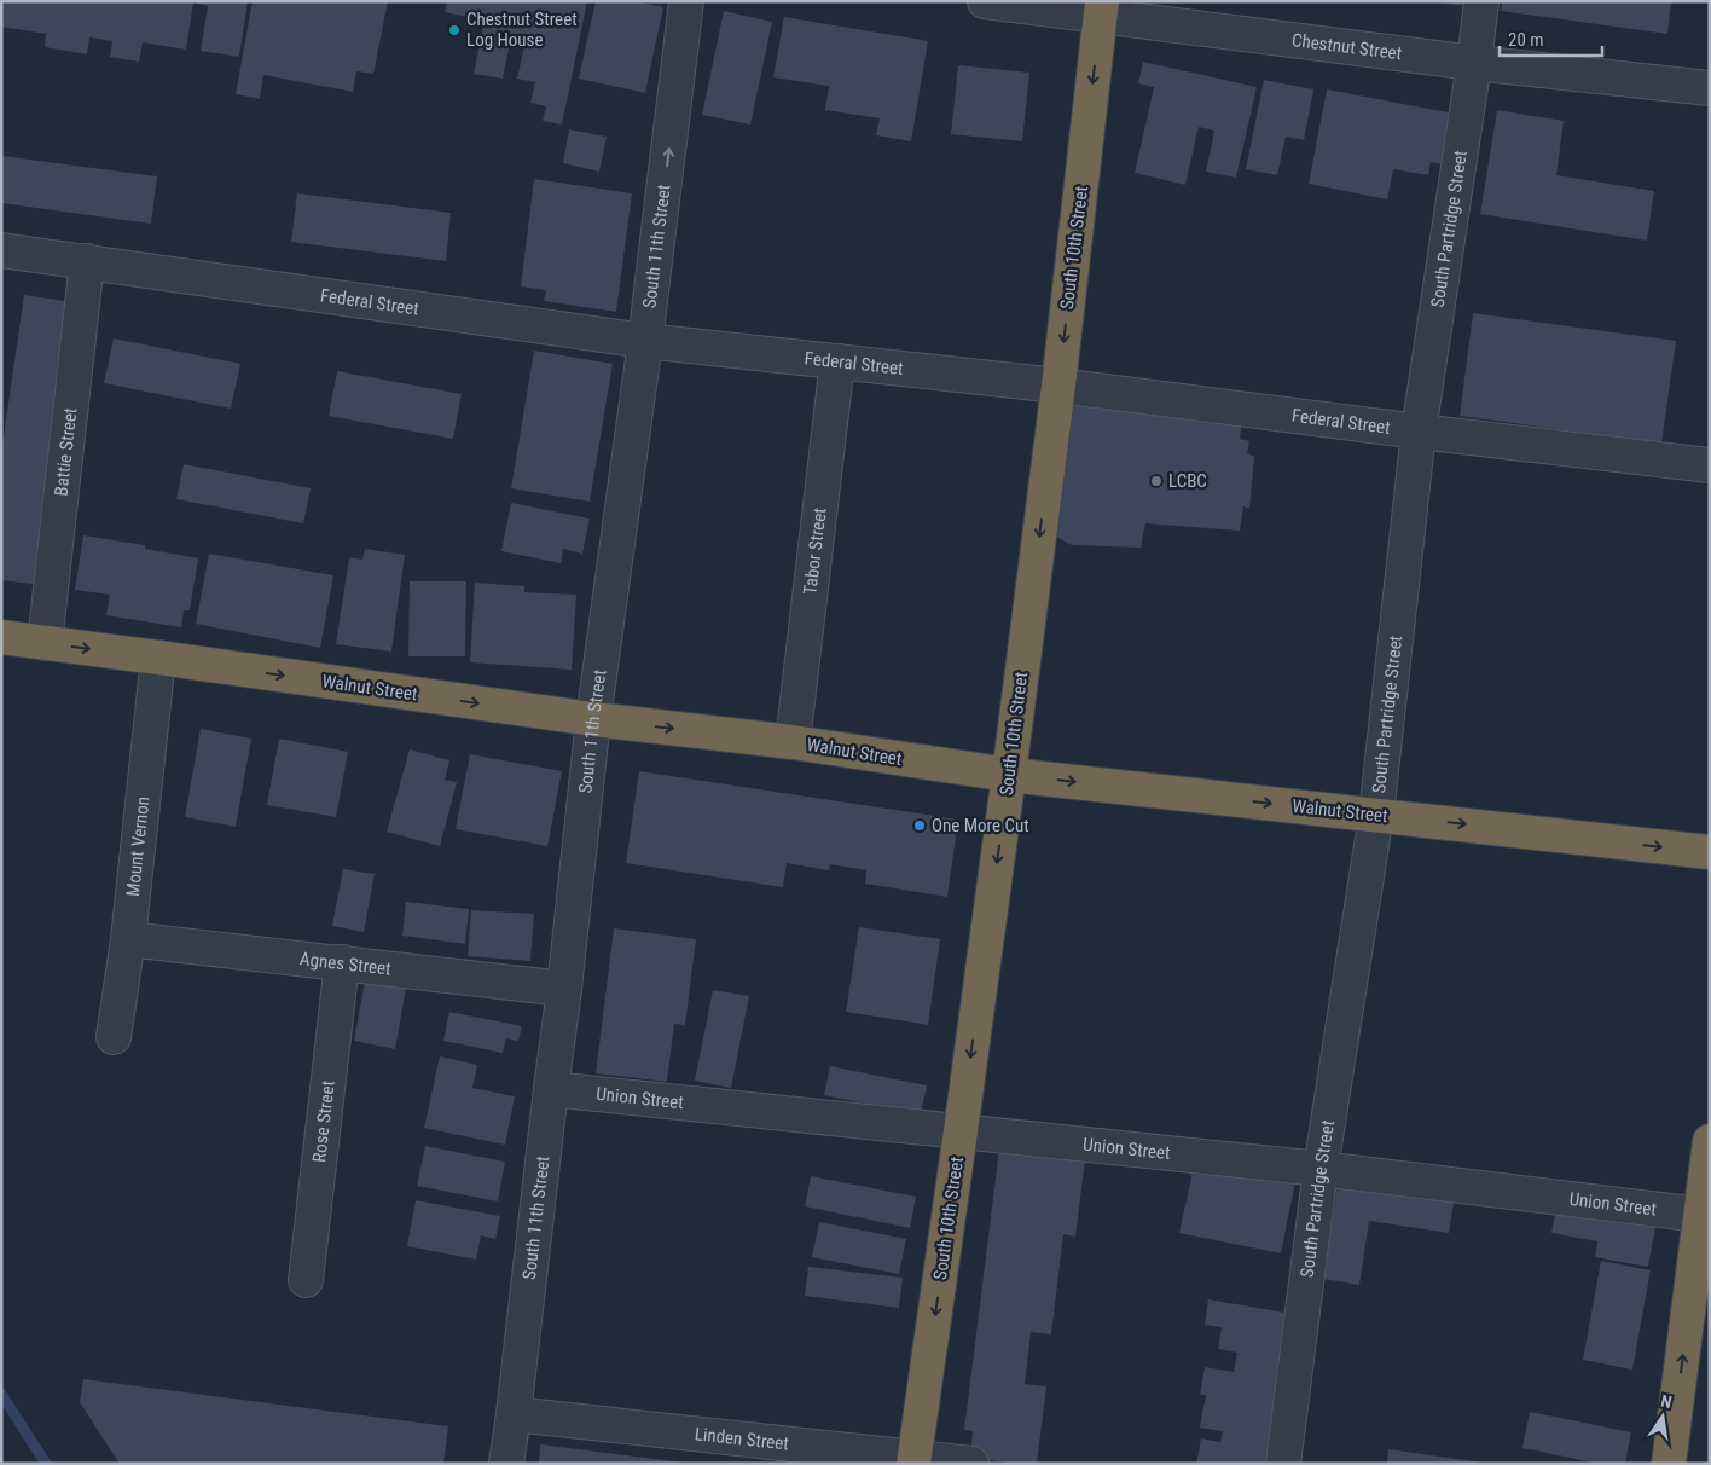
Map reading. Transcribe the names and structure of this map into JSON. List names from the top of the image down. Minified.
{"streets":{"highway":["South 10th Street","Walnut Street"],"street":["Chestnut Street","South Partridge Street","South 11th Street","Federal Street","Battie Street","Tabor Street","Mount Vernon","Agnes Street","Union Street","Rose Street","Linden Street"]},"crossings":[["Chestnut Street","South Partridge Street"],["Chestnut Street","South 10th Street"],["South Partridge Street","Federal Street"],["South Partridge Street","Walnut Street"],["South Partridge Street","Union Street"],["South 11th Street","Federal Street"],["South 11th Street","Walnut Street"],["South 11th Street","Agnes Street"],["South 11th Street","Union Street"],["South 11th Street","Linden Street"],["South 10th Street","Federal Street"],["South 10th Street","Walnut Street"],["South 10th Street","Union Street"],["South 10th Street","Linden Street"],["Federal Street","Battie Street"],["Federal Street","Tabor Street"],["Battie Street","Walnut Street"],["Tabor Street","Walnut Street"],["Walnut Street","Mount Vernon"],["Mount Vernon","Agnes Street"],["Agnes Street","Rose Street"]],"one_way":["South 10th Street","Walnut Street"],"places":["Chestnut Street Log House","LCBC","One More Cut"],"scale_bar":"20 m","north":"top"}
